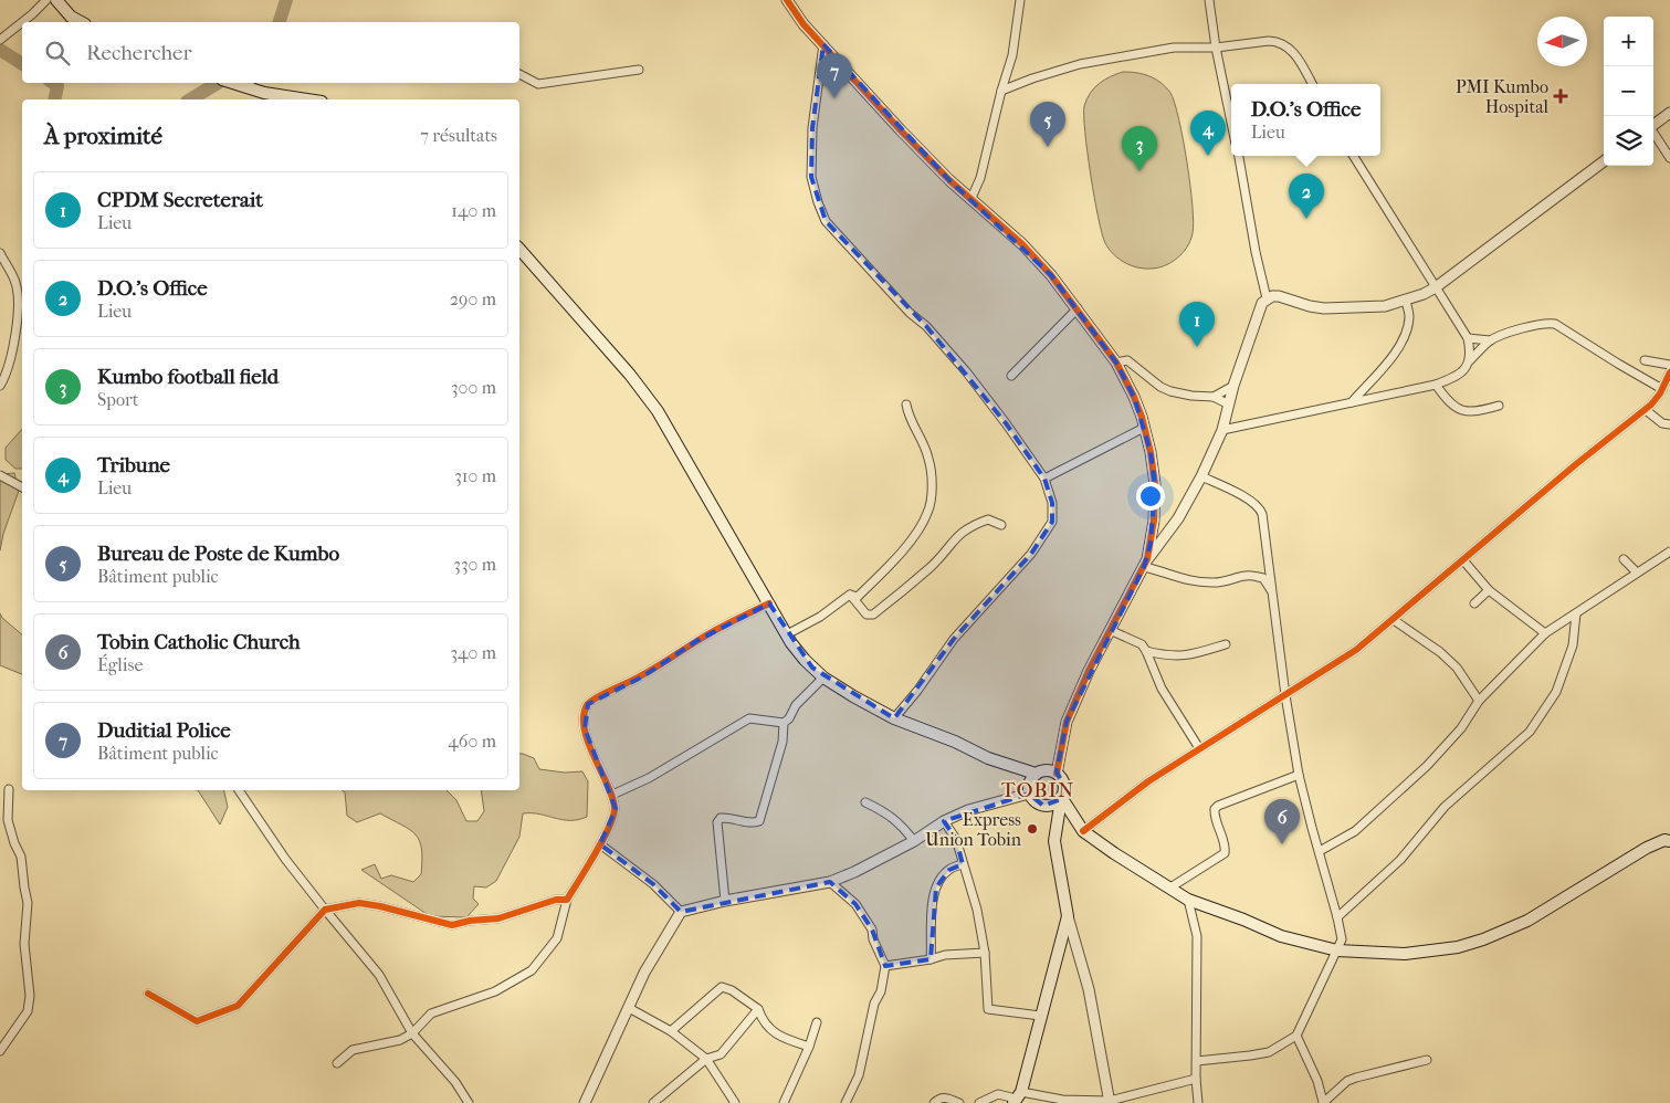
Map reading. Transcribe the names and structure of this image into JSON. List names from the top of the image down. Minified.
{"districts":["TOBIN"],"places":{"health":["PMI Kumbo Hospital"],"other":["Express Union Tobin"]},"north":"left","page":{"map_buttons":["+","−"],"search":"Rechercher","pins":["7","5","4","3","2","1","6"],"popup":["D.O.'s Office","Lieu"],"heading":["À proximité","7 résultats"],"list":[{"mark":"1","name":"CPDM Secreterait","note":"Lieu","value":"140 m"},{"mark":"2","name":"D.O.'s Office","note":"Lieu","value":"290 m"},{"mark":"3","name":"Kumbo football field","note":"Sport","value":"300 m"},{"mark":"4","name":"Tribune","note":"Lieu","value":"310 m"},{"mark":"5","name":"Bureau de Poste de Kumbo","note":"Bâtiment public","value":"330 m"},{"mark":"6","name":"Tobin Catholic Church","note":"Église","value":"340 m"},{"mark":"7","name":"Duditial Police","note":"Bâtiment public","value":"460 m"}]}}
